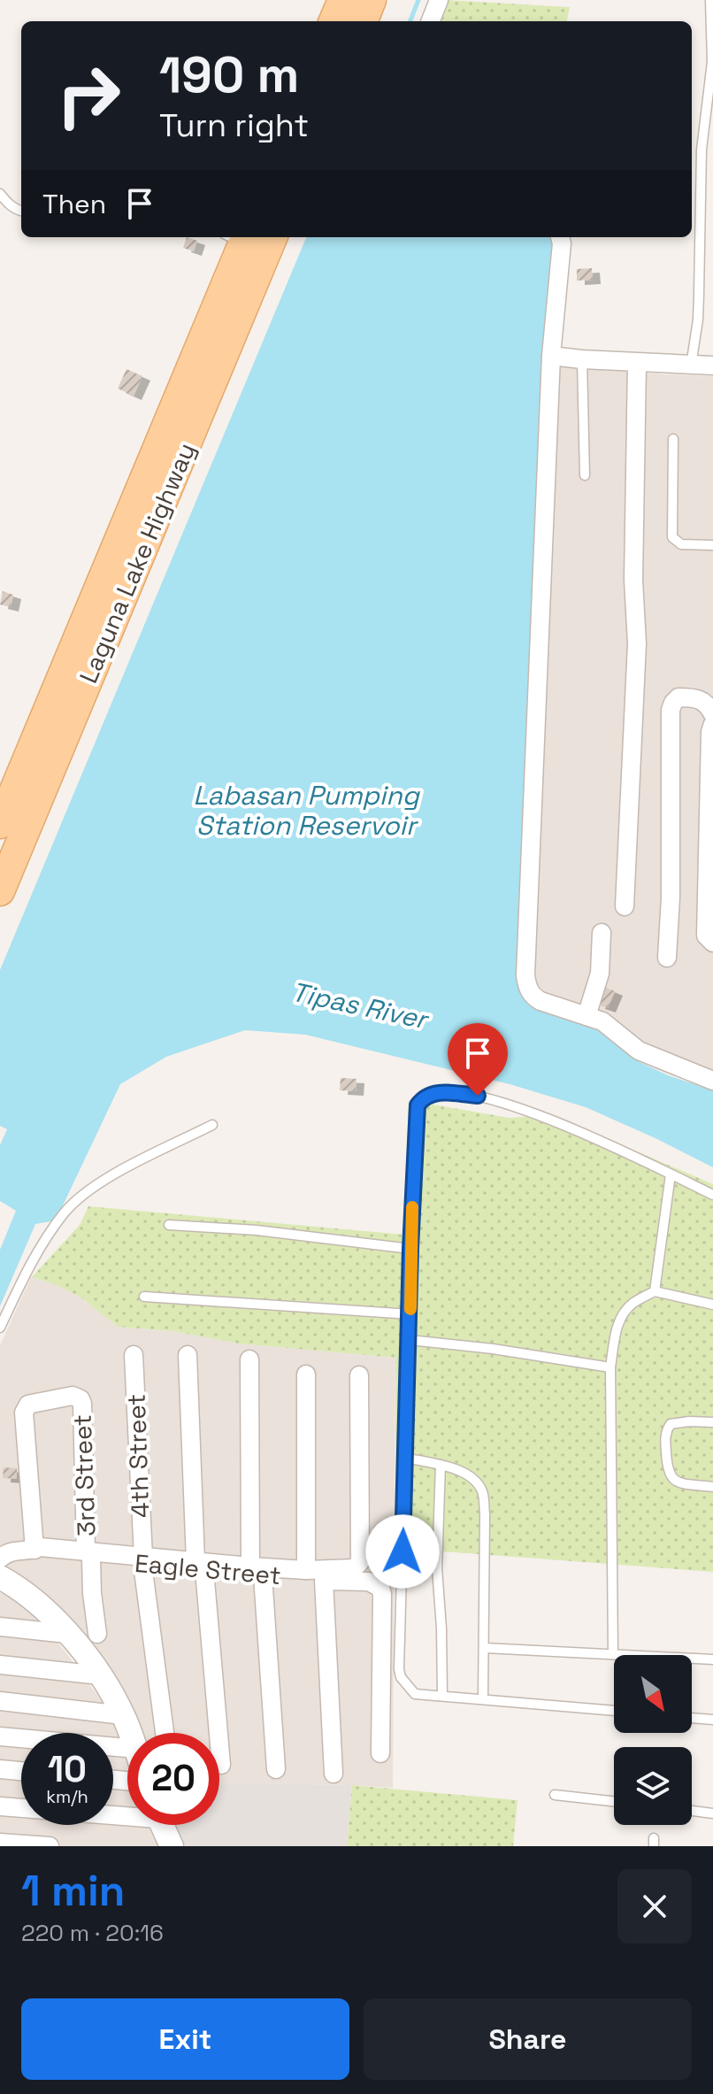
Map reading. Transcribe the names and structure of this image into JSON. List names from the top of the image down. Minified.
{"streets":{"main road":["Laguna Lake Highway"],"street":["4th Street","3rd Street","Eagle Street"]},"crossings":[["4th Street","Eagle Street"],["3rd Street","Eagle Street"]],"water":["Labasan Pumping Station Reservoir","Tipas River"],"north":"bottom right","page":{"turn":["190 m","Turn right"],"then":"Then","speed":"10 km/h","limit":"20","heading":["1 min","220 m · 20:16"],"buttons":["Exit","Share"]}}
